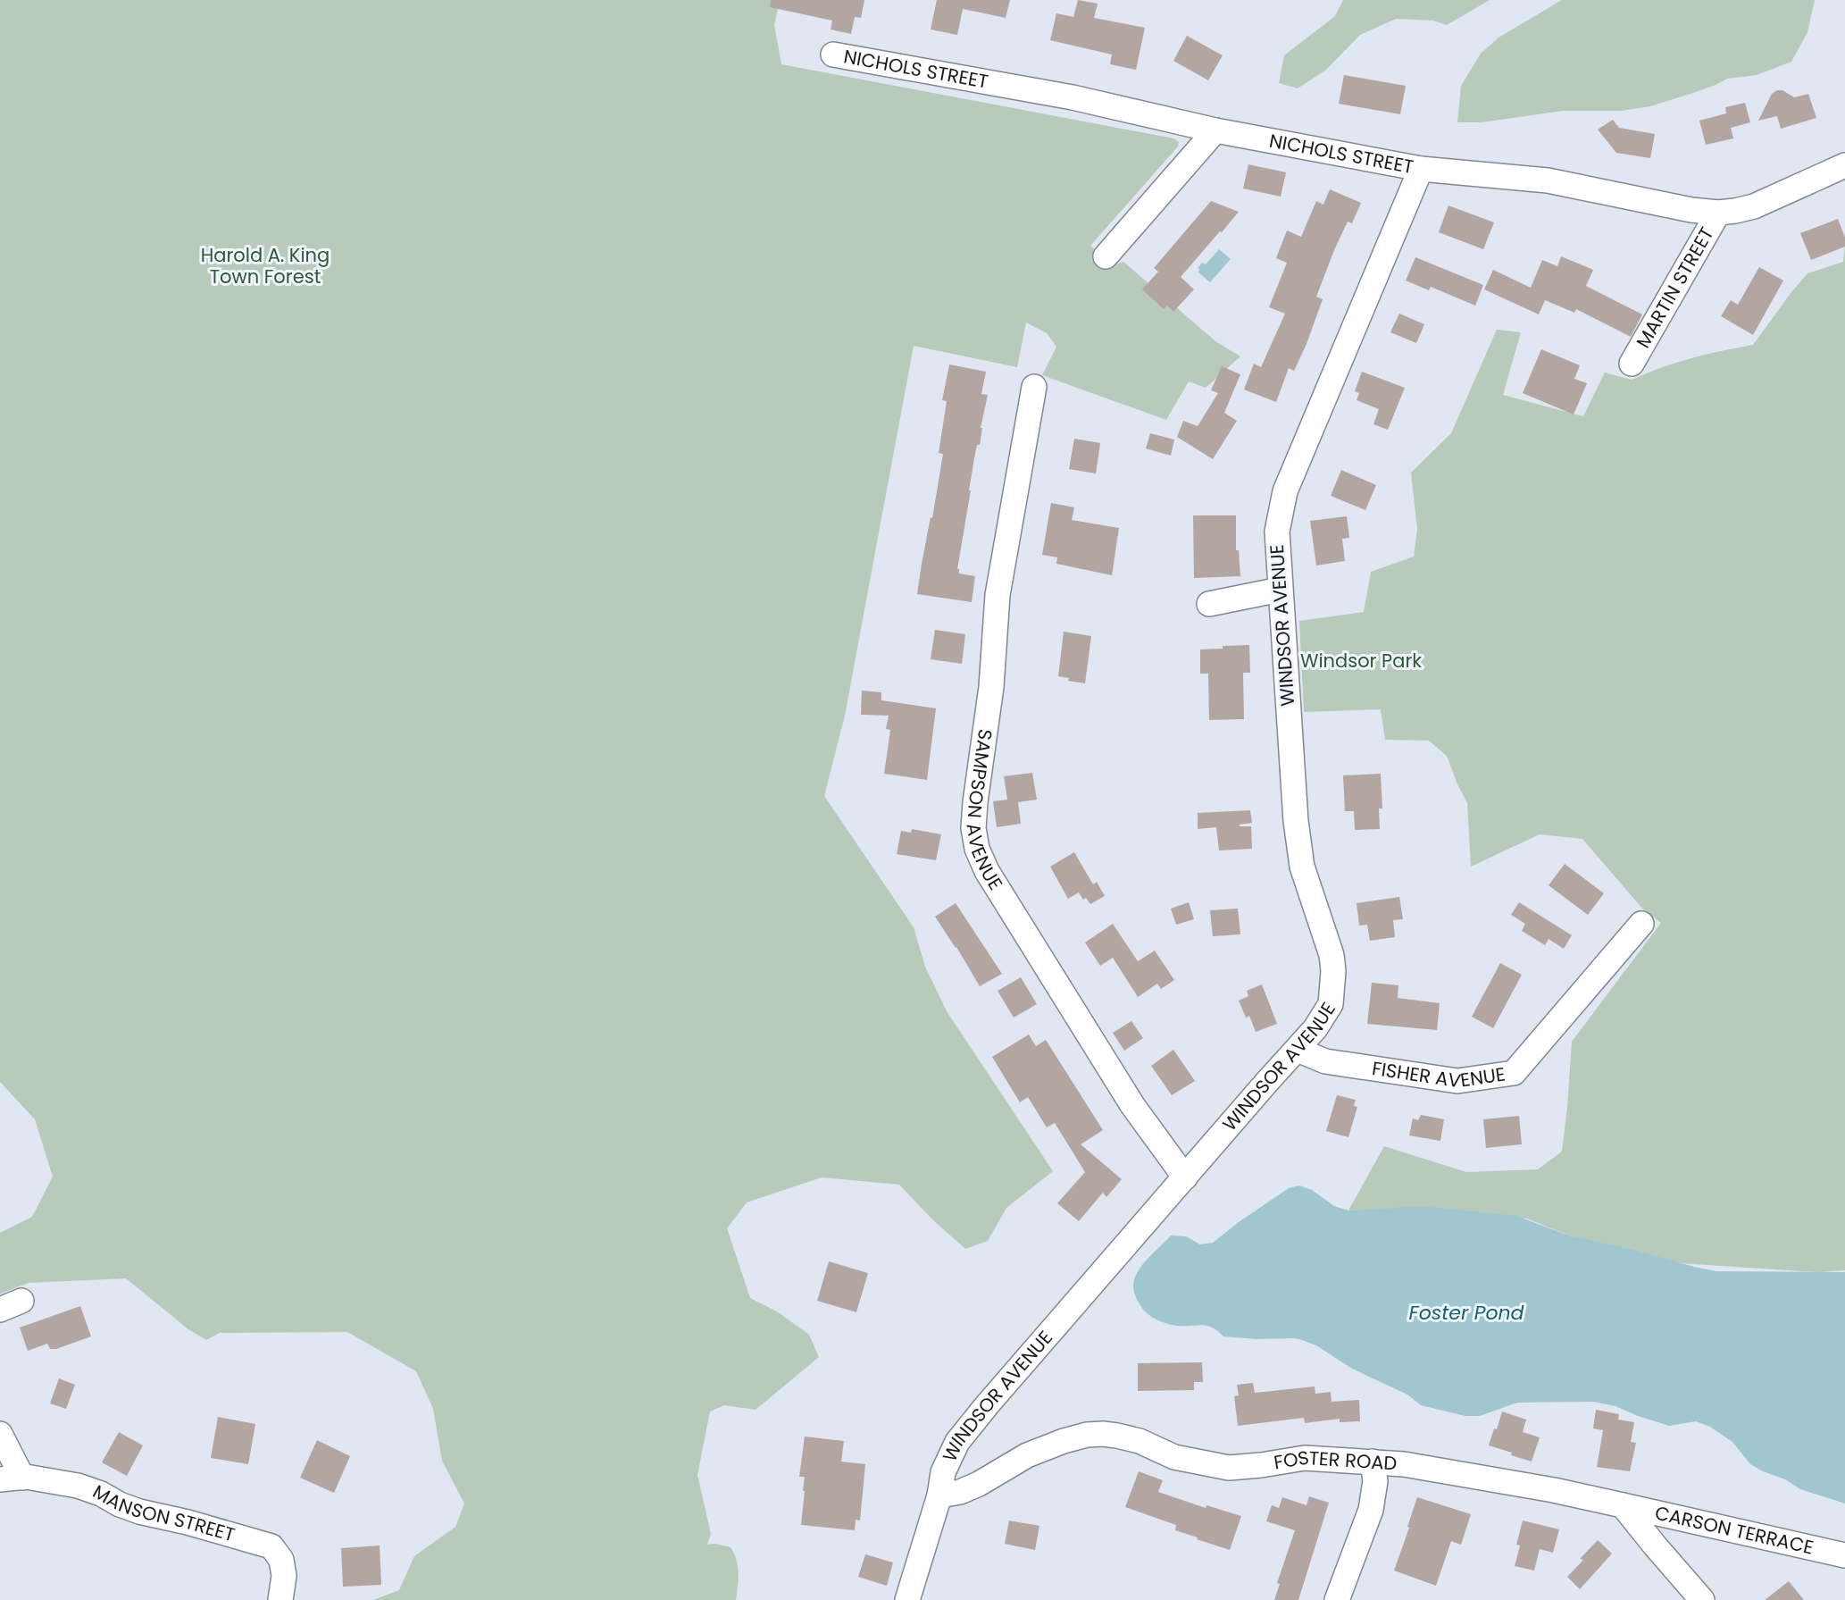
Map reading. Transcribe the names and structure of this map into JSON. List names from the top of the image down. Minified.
{"streets":{"street":["NICHOLS STREET","MARTIN STREET","WINDSOR AVENUE","SAMPSON AVENUE","FISHER AVENUE","FOSTER ROAD","MANSON STREET","CARSON TERRACE"]},"crossings":[["NICHOLS STREET","MARTIN STREET"],["NICHOLS STREET","WINDSOR AVENUE"],["WINDSOR AVENUE","SAMPSON AVENUE"],["WINDSOR AVENUE","FISHER AVENUE"],["WINDSOR AVENUE","FOSTER ROAD"],["FOSTER ROAD","CARSON TERRACE"]],"water":["Foster Pond"],"parks":["Harold A. King Town Forest","Windsor Park"]}
